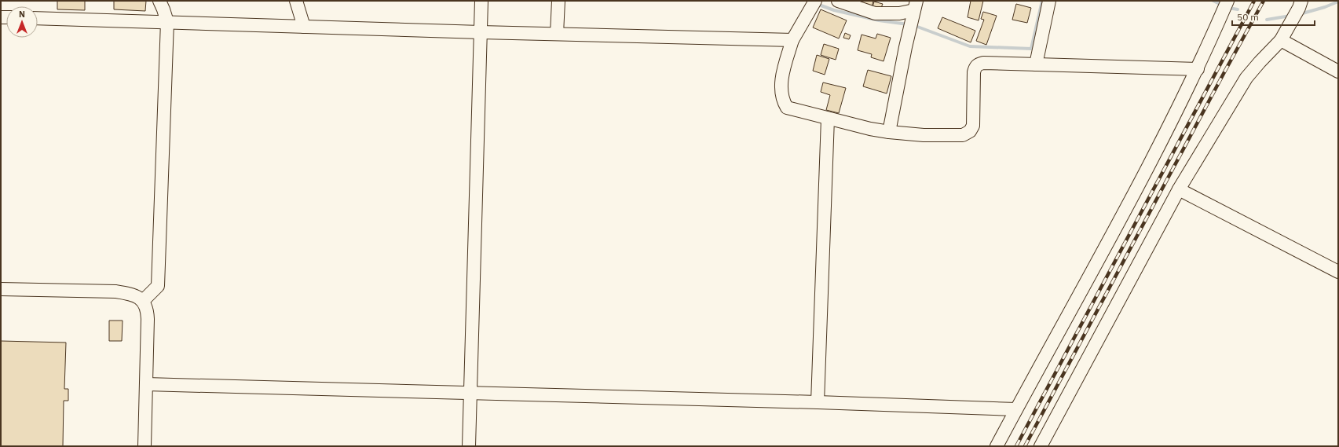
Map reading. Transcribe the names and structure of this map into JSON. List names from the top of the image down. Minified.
{"scale_bar":"50 m","north":"top"}
